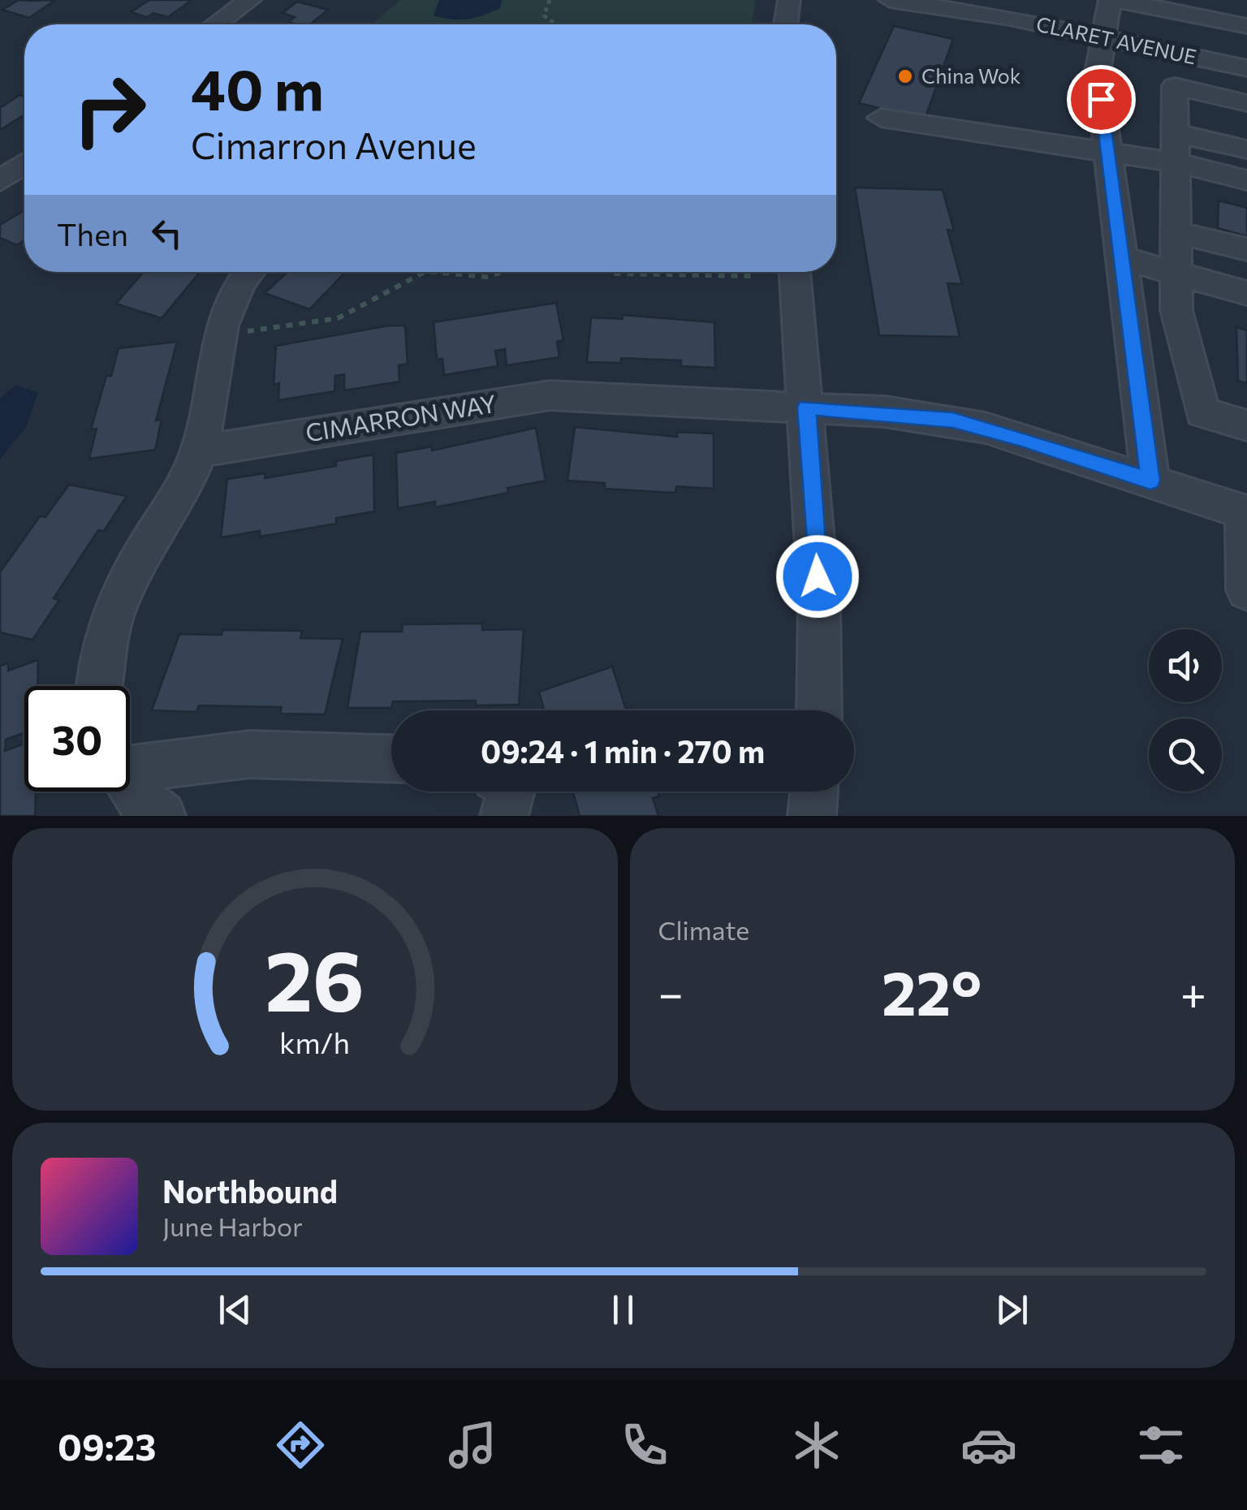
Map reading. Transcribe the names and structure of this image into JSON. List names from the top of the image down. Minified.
{"streets":{"street":["CLARET AVENUE","CIMARRON WAY"]},"places":["China Wok"],"page":{"turn":["40 m","Cimarron Avenue"],"then":"Then","limit":"30","trip":"09:24 · 1 min · 270 m","tile":"Climate","heat":["−","22°","+"],"song":["Northbound","June Harbor"],"tabs":"09:23","gauge":["26","km/h"]}}
